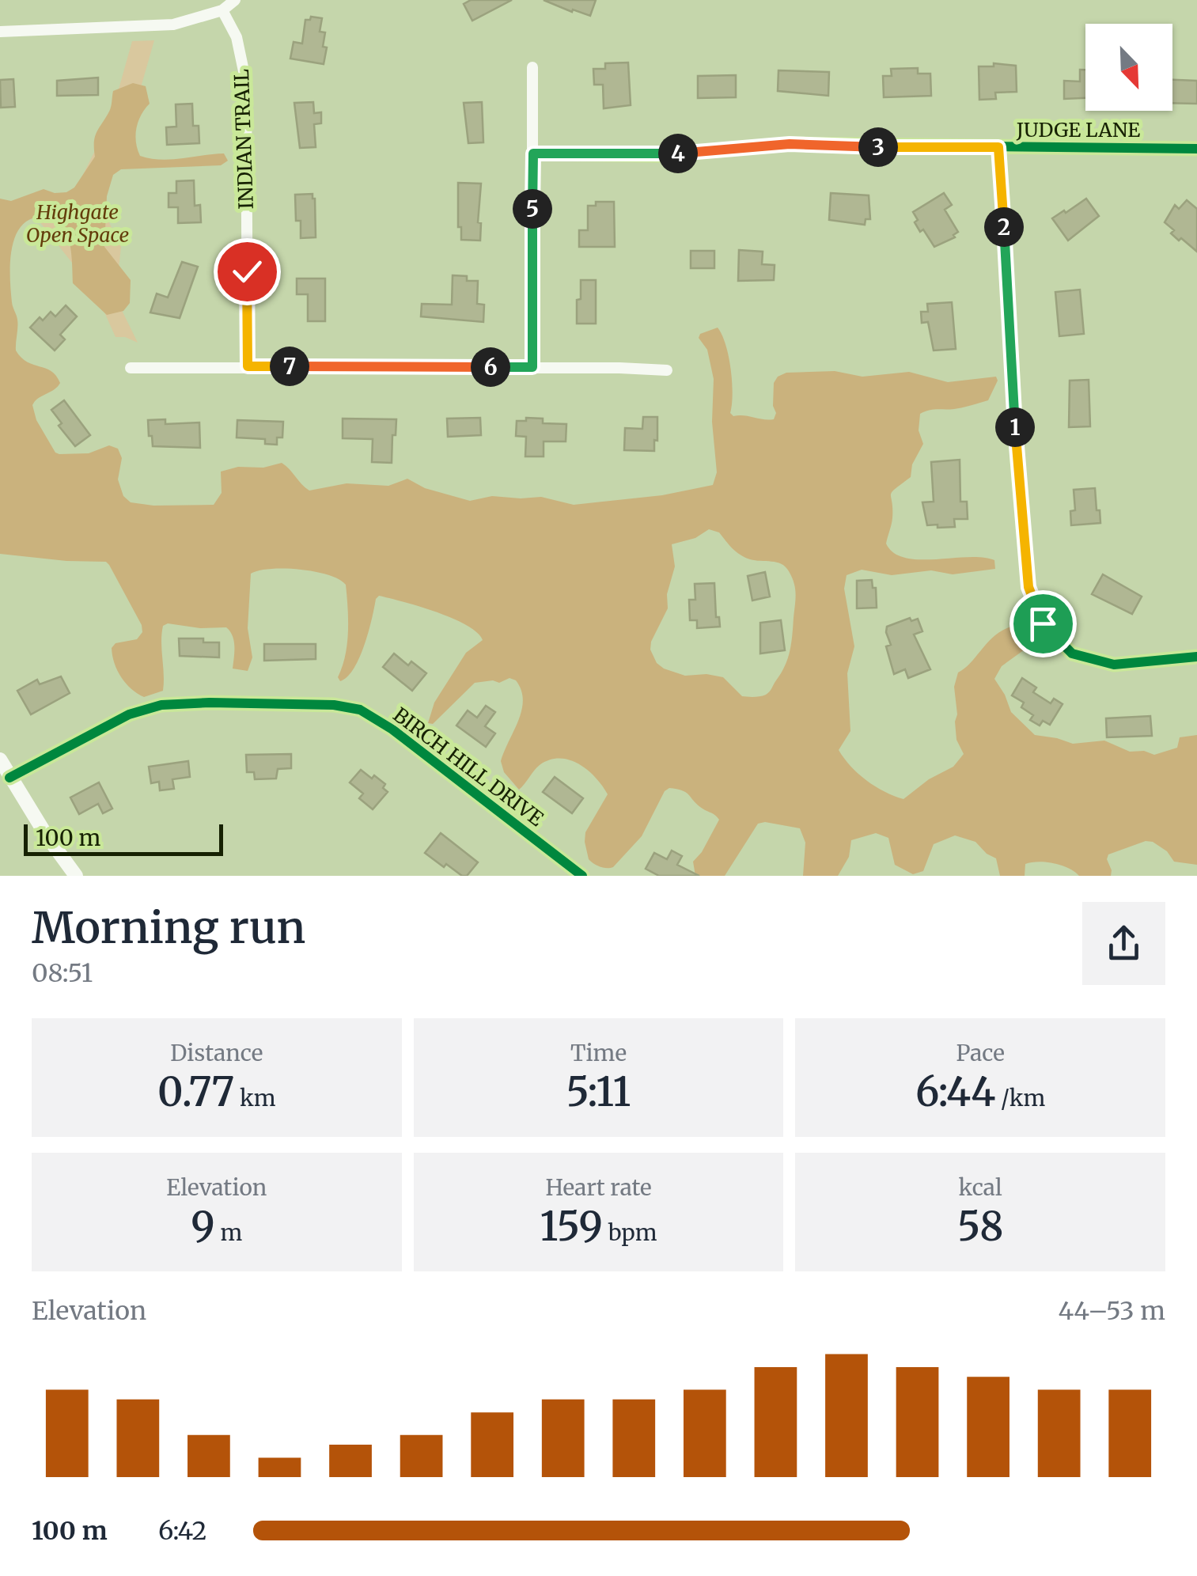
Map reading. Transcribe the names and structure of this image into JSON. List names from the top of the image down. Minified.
{"streets":{"street":["JUDGE LANE","INDIAN TRAIL","BIRCH HILL DRIVE"]},"parks":["Highgate Open Space"],"scale_bar":"100 m","north":"bottom right","page":{"pins":["3","4","5","2","7","6","1"],"scale":"100 m","heading":["Morning run","08:51"],"stats":[["Distance","0.77 km"],["Time","5:11"],["Pace","6:44 /km"],["Elevation","9 m"],["Heart rate","159 bpm"],["kcal","58"]],"chart":["Elevation","44–53 m"],"list":[{"name":"100 m","note":"6:42"}]}}
